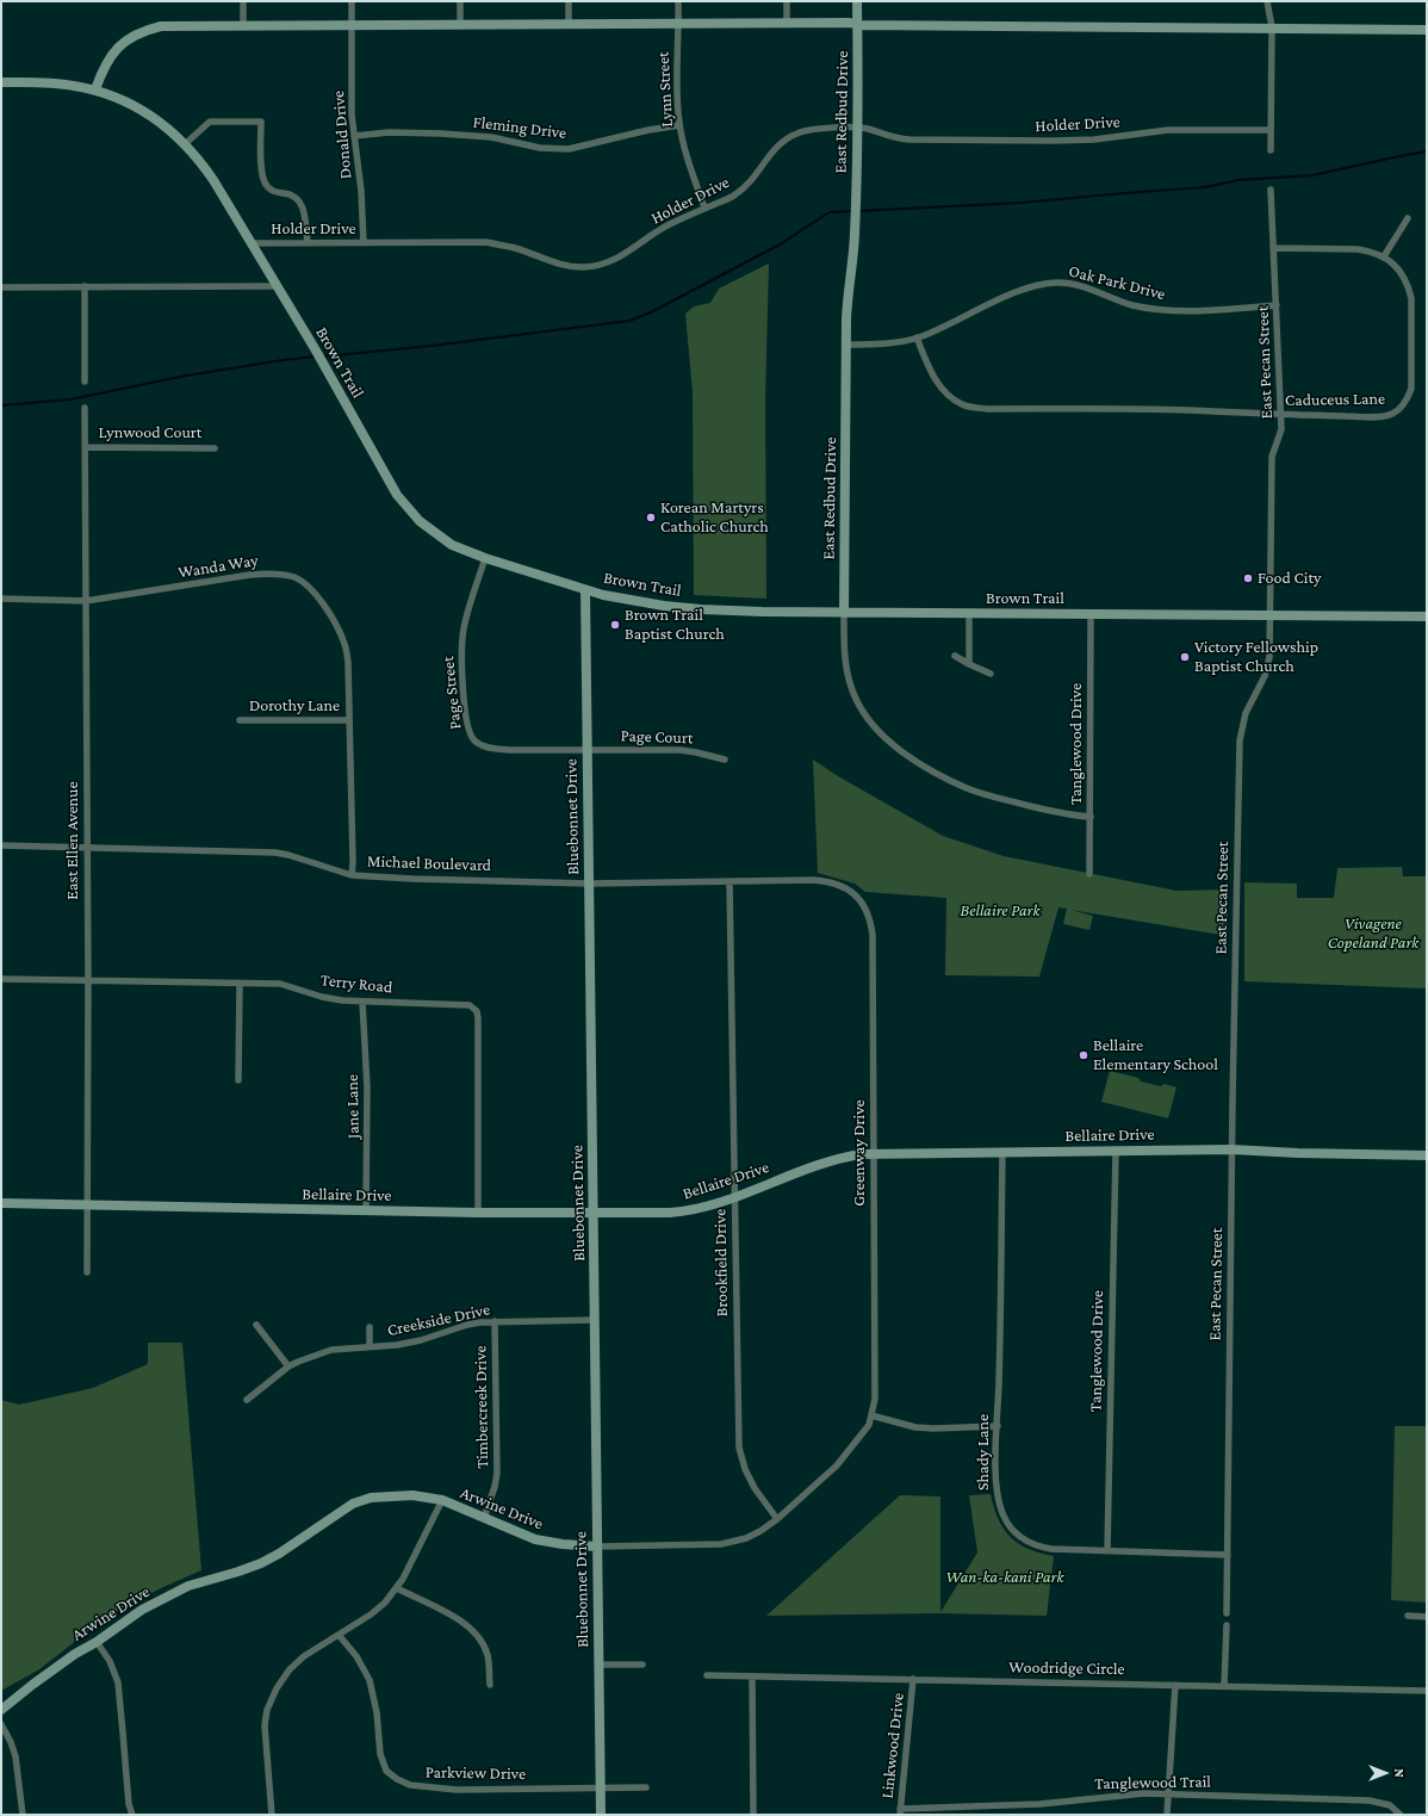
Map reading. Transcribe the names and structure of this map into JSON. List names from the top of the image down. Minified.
{"streets":{"street":["Lynn Street","East Redbud Drive","Holder Drive","Fleming Drive","Donald Drive","Oak Park Drive","Brown Trail","East Pecan Street","Caduceus Lane","Lynwood Court","Wanda Way","Page Street","Dorothy Lane","Page Court","Tanglewood Drive","Bluebonnet Drive","East Ellen Avenue","Michael Boulevard","Terry Road","Jane Lane","Bellaire Drive","Greenway Drive","Brookfield Drive","Creekside Drive","Timbercreek Drive","Shady Lane","Arwine Drive","Woodridge Circle","Linkwood Drive","Parkview Drive","Tanglewood Trail"]},"crossings":[["Lynn Street","Holder Drive"],["Lynn Street","Fleming Drive"],["East Redbud Drive","Holder Drive"],["East Redbud Drive","Oak Park Drive"],["East Redbud Drive","Brown Trail"],["East Redbud Drive","Tanglewood Drive"],["Holder Drive","Donald Drive"],["Holder Drive","Brown Trail"],["Fleming Drive","Donald Drive"],["Oak Park Drive","East Pecan Street"],["Oak Park Drive","Caduceus Lane"],["Brown Trail","East Pecan Street"],["Brown Trail","Page Street"],["Brown Trail","Tanglewood Drive"],["Brown Trail","Bluebonnet Drive"],["East Pecan Street","Caduceus Lane"],["East Pecan Street","Bellaire Drive"],["East Pecan Street","Shady Lane"],["Lynwood Court","East Ellen Avenue"],["Wanda Way","Dorothy Lane"],["Wanda Way","East Ellen Avenue"],["Wanda Way","Michael Boulevard"],["Page Street","Page Court"],["Page Street","Bluebonnet Drive"],["Page Court","Bluebonnet Drive"],["Tanglewood Drive","Bellaire Drive"],["Tanglewood Drive","Shady Lane"],["Bluebonnet Drive","Michael Boulevard"],["Bluebonnet Drive","Bellaire Drive"],["Bluebonnet Drive","Creekside Drive"],["Bluebonnet Drive","Arwine Drive"],["Bluebonnet Drive","Parkview Drive"],["East Ellen Avenue","Michael Boulevard"],["East Ellen Avenue","Terry Road"],["East Ellen Avenue","Bellaire Drive"],["Michael Boulevard","Greenway Drive"],["Michael Boulevard","Brookfield Drive"],["Terry Road","Jane Lane"],["Terry Road","Bellaire Drive"],["Jane Lane","Bellaire Drive"],["Bellaire Drive","Greenway Drive"],["Bellaire Drive","Brookfield Drive"],["Bellaire Drive","Shady Lane"],["Greenway Drive","Arwine Drive"],["Brookfield Drive","Arwine Drive"],["Creekside Drive","Timbercreek Drive"],["Timbercreek Drive","Arwine Drive"],["Woodridge Circle","Linkwood Drive"],["Linkwood Drive","Tanglewood Trail"]],"parks":["Bellaire Park","Vivagene Copeland Park","Wan-ka-kani Park"],"places":["Korean Martyrs Catholic Church","Food City","Brown Trail Baptist Church","Victory Fellowship Baptist Church","Bellaire Elementary School"],"north":"right"}
